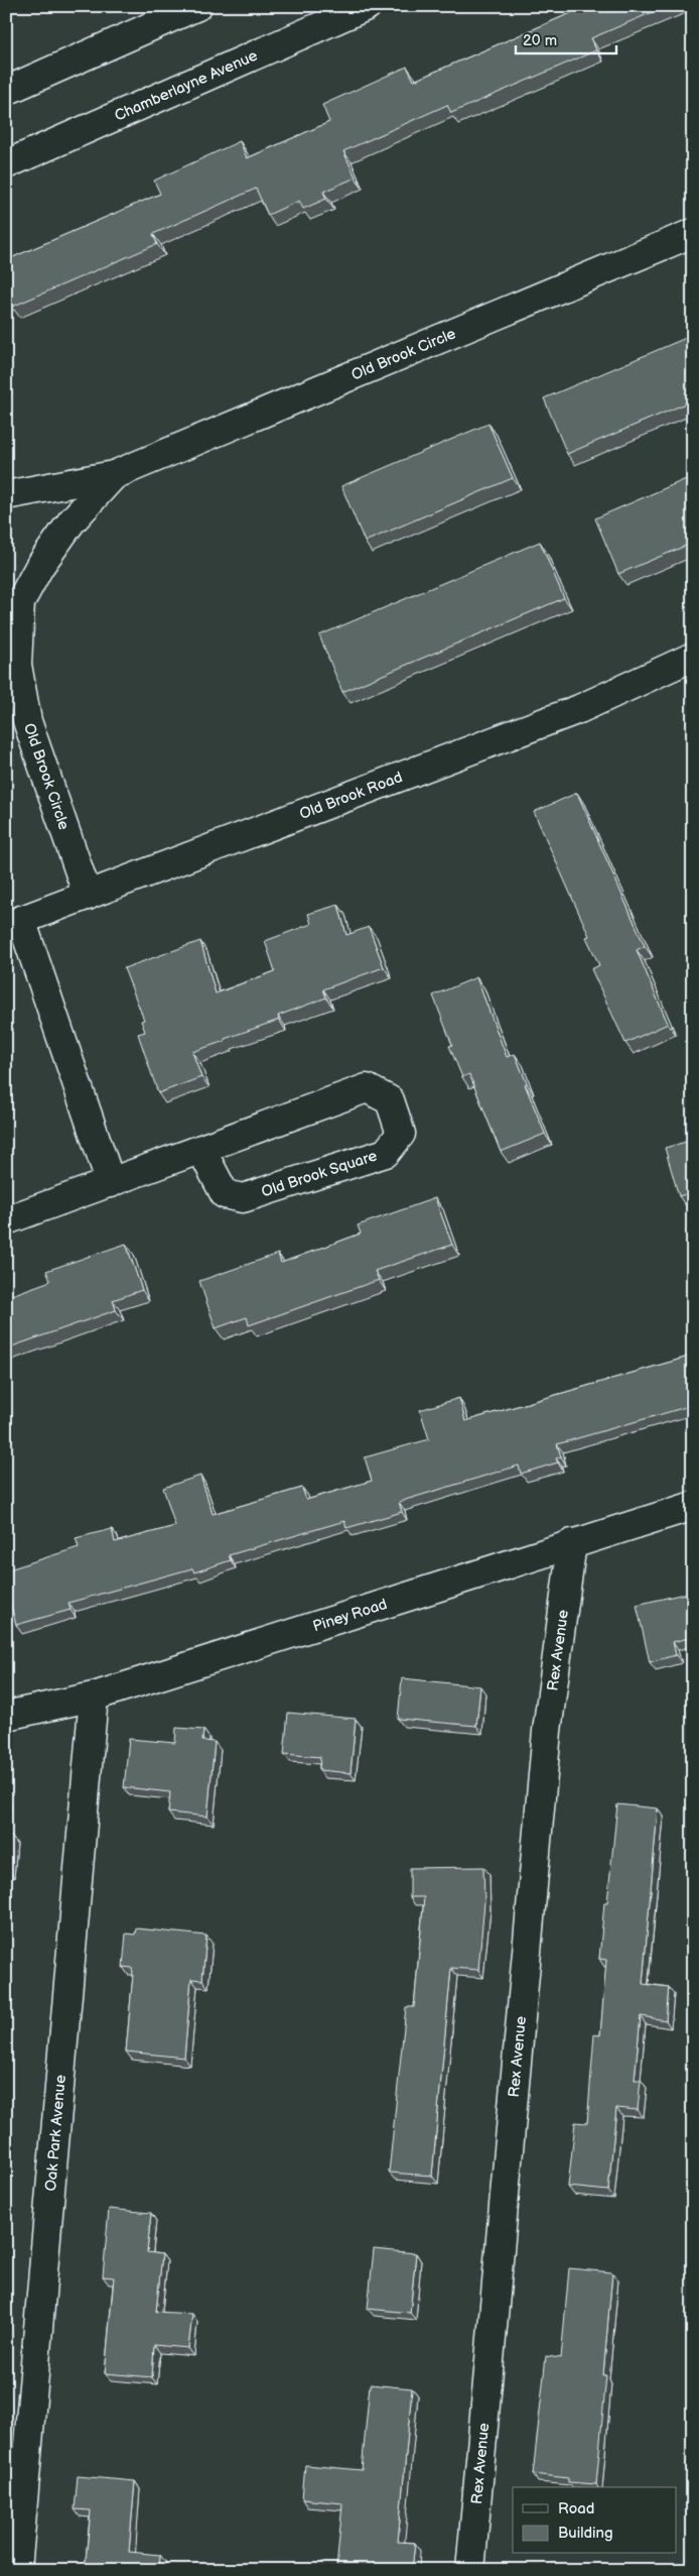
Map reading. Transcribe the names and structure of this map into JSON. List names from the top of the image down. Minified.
{"streets":{"street":["Chamberlayne Avenue","Old Brook Circle","Old Brook Road","Old Brook Square","Piney Road","Rex Avenue","Oak Park Avenue"]},"crossings":[["Old Brook Circle","Old Brook Road"],["Piney Road","Rex Avenue"],["Piney Road","Oak Park Avenue"]],"legend":["Road","Building"],"scale_bar":"20 m"}
